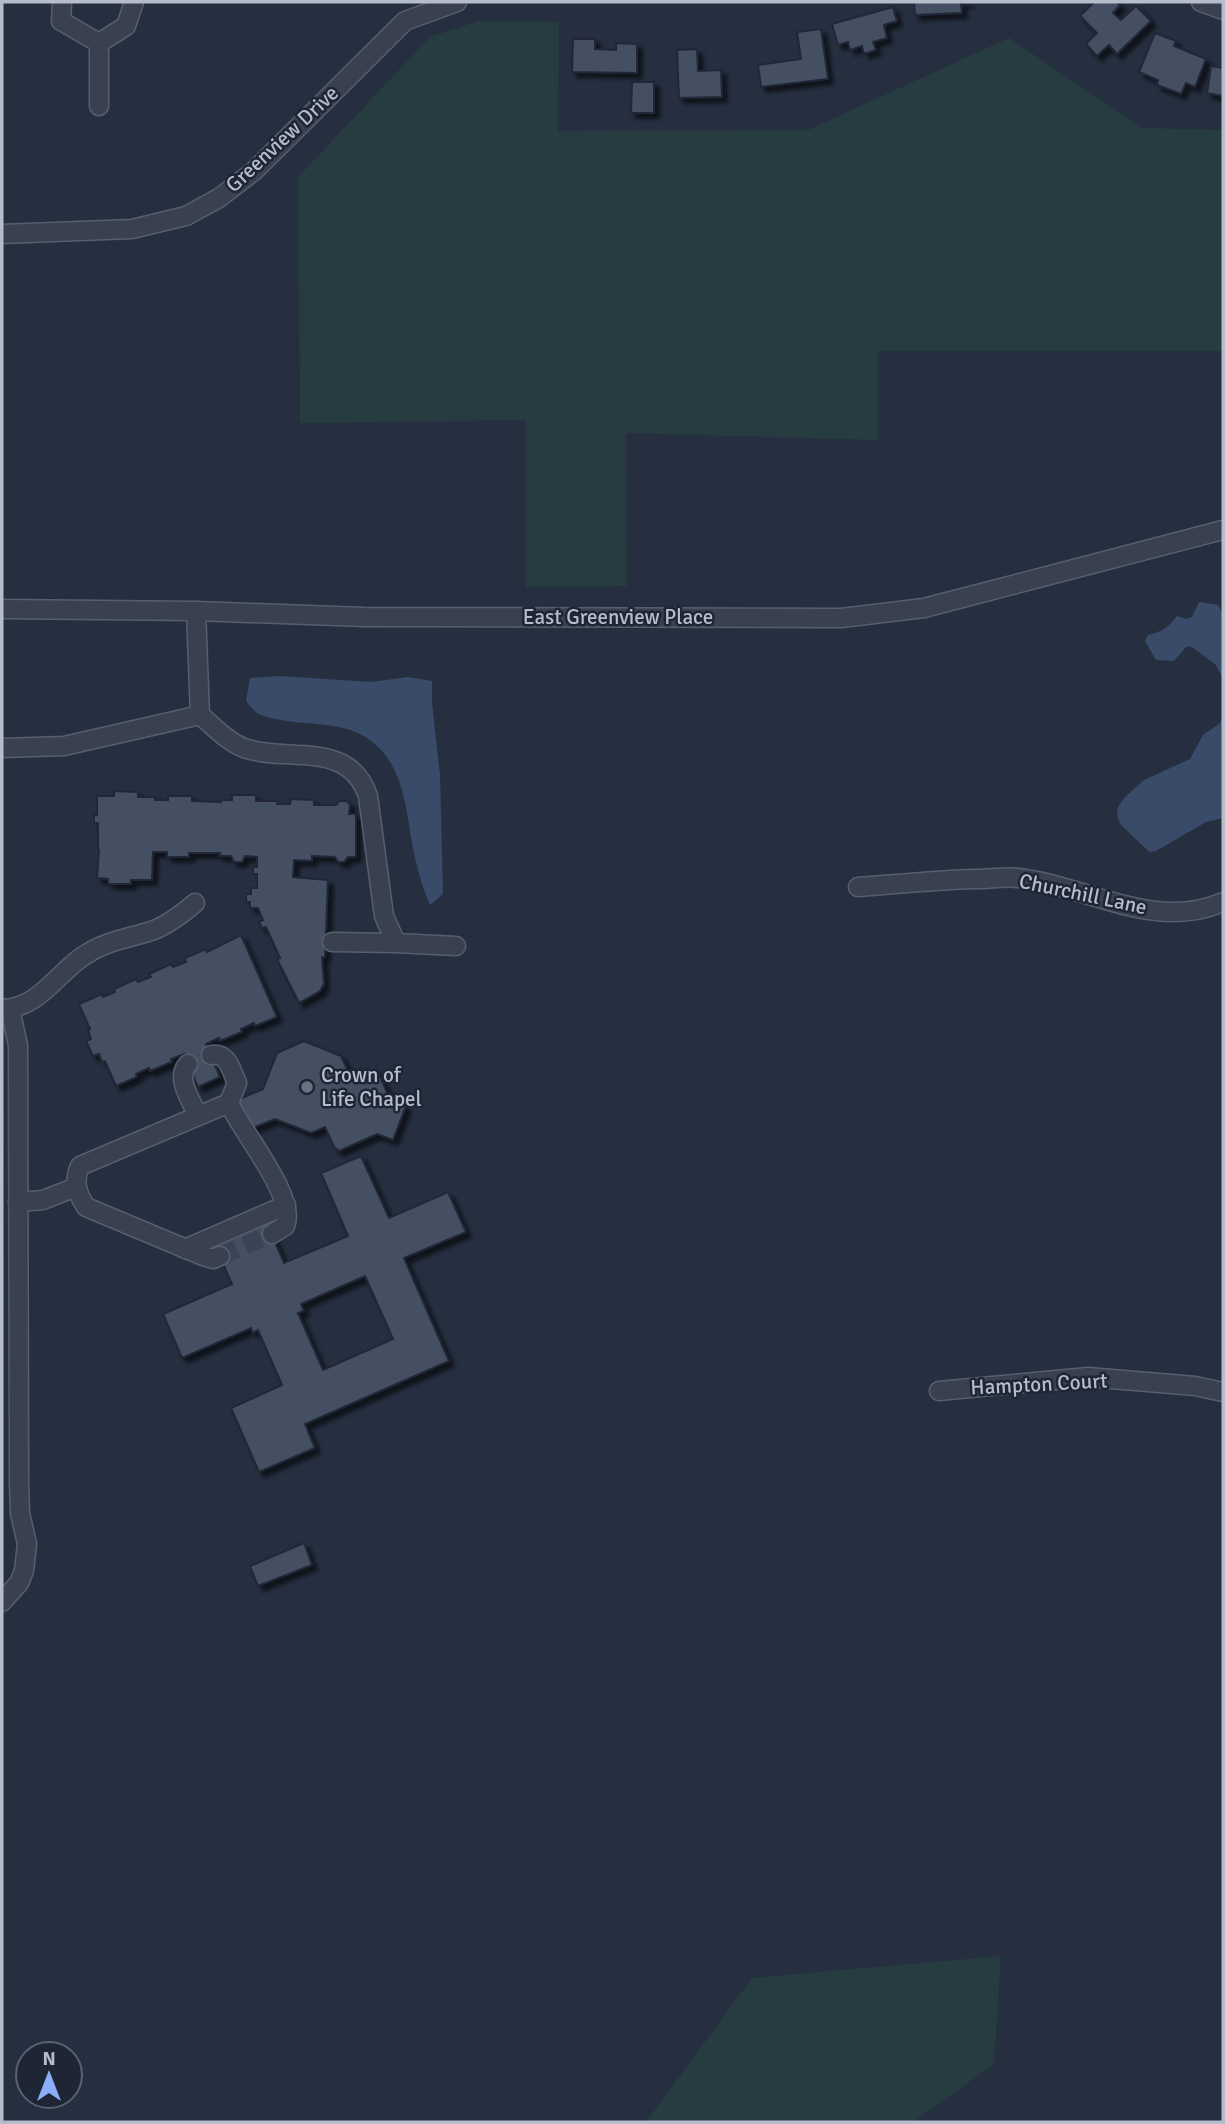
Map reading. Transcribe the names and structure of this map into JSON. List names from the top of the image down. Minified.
{"streets":{"street":["Greenview Drive","East Greenview Place","Churchill Lane","Hampton Court"]},"places":["Crown of Life Chapel"],"north":"top"}
